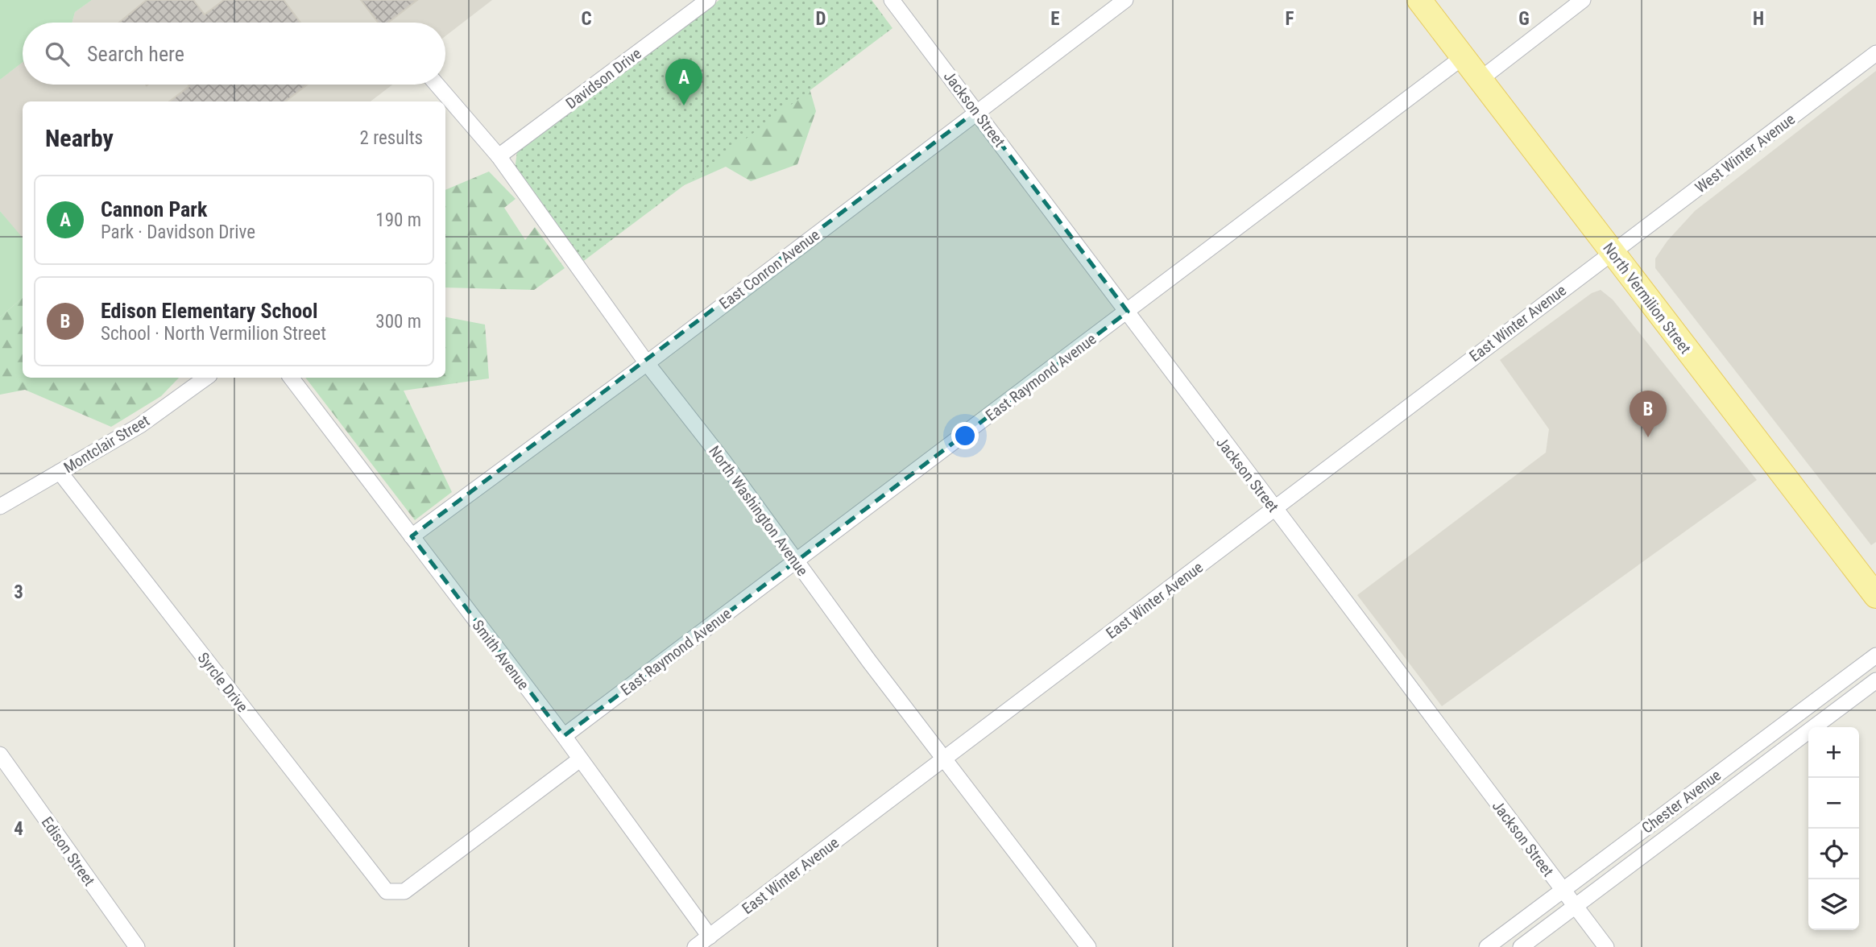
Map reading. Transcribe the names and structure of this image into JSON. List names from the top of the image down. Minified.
{"streets":{"main road":["North Vermilion Street"],"street":["Davidson Drive","Jackson Street","West Winter Avenue","East Conron Avenue","East Winter Avenue","East Raymond Avenue","Montclair Street","North Washington Avenue","Smith Avenue","Syrcle Drive","Chester Avenue","Edison Street"]},"crossings":[["Davidson Drive","North Washington Avenue"],["Jackson Street","East Conron Avenue"],["Jackson Street","East Winter Avenue"],["Jackson Street","East Raymond Avenue"],["Jackson Street","Chester Avenue"],["West Winter Avenue","North Vermilion Street"],["West Winter Avenue","East Winter Avenue"],["East Conron Avenue","North Washington Avenue"],["East Conron Avenue","Smith Avenue"],["North Vermilion Street","East Winter Avenue"],["North Vermilion Street","East Raymond Avenue"],["East Winter Avenue","North Washington Avenue"],["East Winter Avenue","Smith Avenue"],["East Raymond Avenue","North Washington Avenue"],["East Raymond Avenue","Smith Avenue"],["Montclair Street","Syrcle Drive"],["Smith Avenue","Syrcle Drive"]],"page":{"search":"Search here","pins":["A","B"],"heading":["Nearby","2 results"],"list":[{"mark":"A","name":"Cannon Park","note":"Park · Davidson Drive","value":"190 m"},{"mark":"B","name":"Edison Elementary School","note":"School · North Vermilion Street","value":"300 m"}],"map_buttons":["+","−"]},"grid":{"columns":["C","D","E","F","G","H"],"rows":["3","4"]}}
